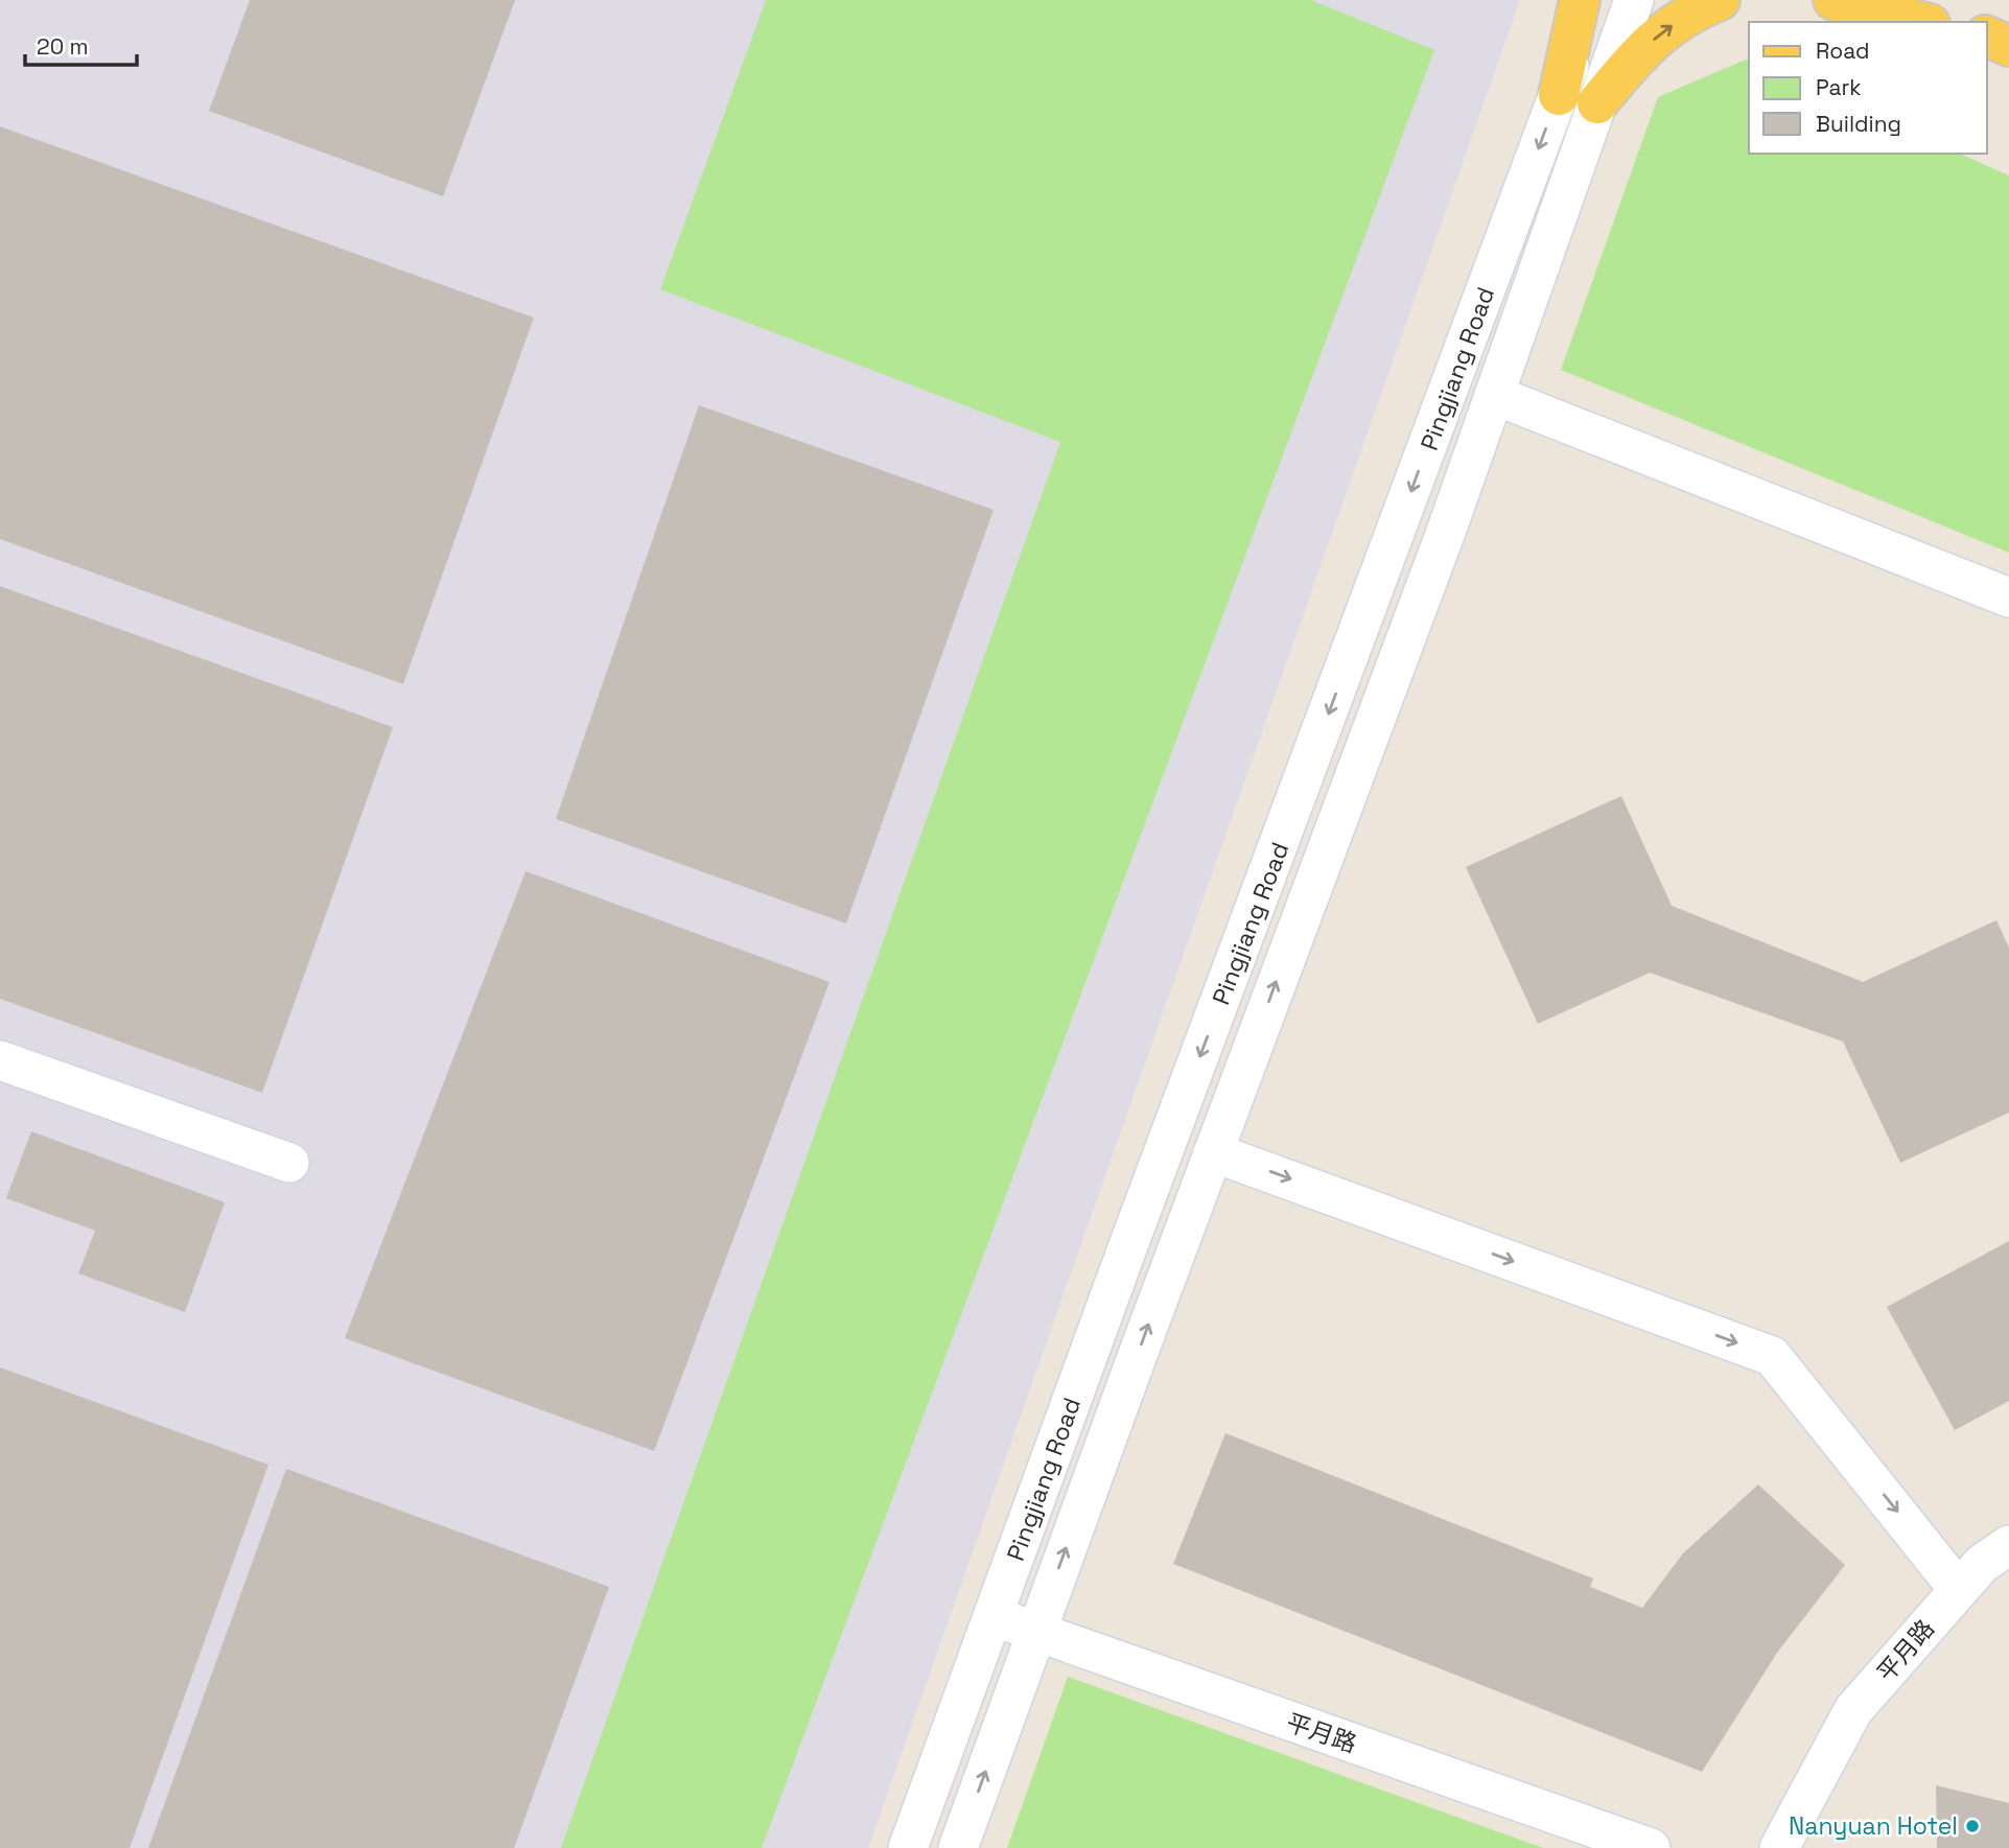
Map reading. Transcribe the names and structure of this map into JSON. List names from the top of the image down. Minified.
{"streets":{"street":["Pingjiang Road","平月路"]},"crossings":[["Pingjiang Road","平月路"]],"places":["Nanyuan Hotel"],"legend":["Road","Park","Building"],"scale_bar":"20 m"}
